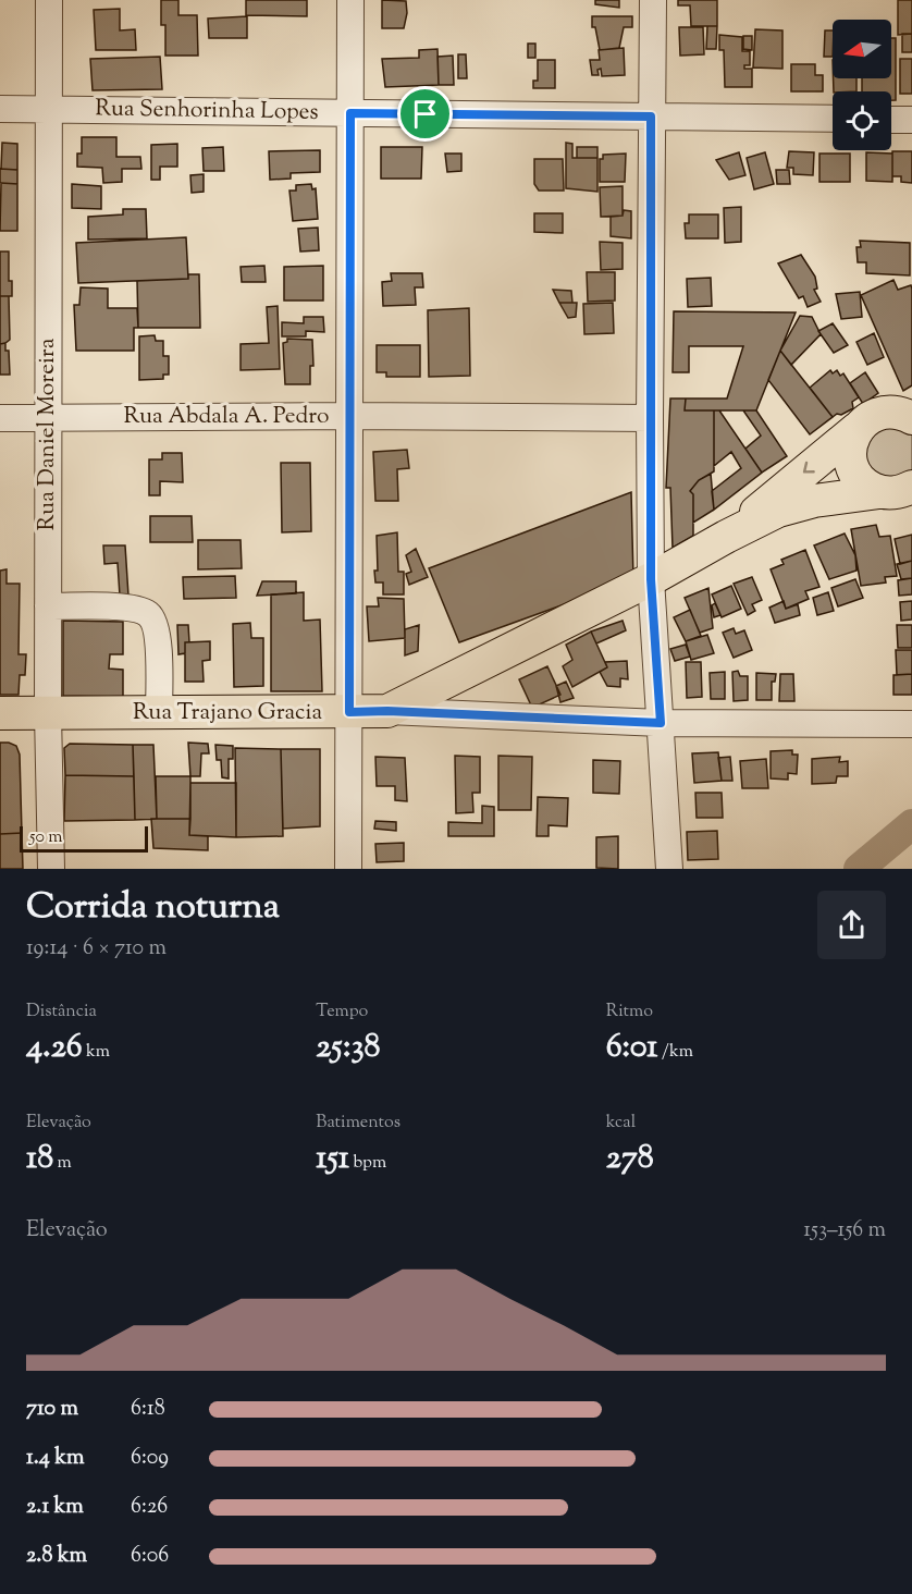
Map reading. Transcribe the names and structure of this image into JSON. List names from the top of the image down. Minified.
{"streets":{"main road":["Rua Trajano Gracia"],"street":["Rua Senhorinha Lopes","Rua Abdala A. Pedro","Rua Daniel Moreira"]},"crossings":[["Rua Senhorinha Lopes","Rua Daniel Moreira"],["Rua Abdala A. Pedro","Rua Daniel Moreira"],["Rua Daniel Moreira","Rua Trajano Gracia"]],"scale_bar":"50 m","north":"left","page":{"scale":"50 m","heading":["Corrida noturna","19:14 · 6 × 710 m"],"stats":[["Distância","4.26 km"],["Tempo","25:38"],["Ritmo","6:01 /km"],["Elevação","18 m"],["Batimentos","151 bpm"],["kcal","278"]],"chart":["Elevação","153–156 m"],"list":[{"name":"710 m","note":"6:18"},{"name":"1.4 km","note":"6:09"},{"name":"2.1 km","note":"6:26"},{"name":"2.8 km","note":"6:06"}]}}
